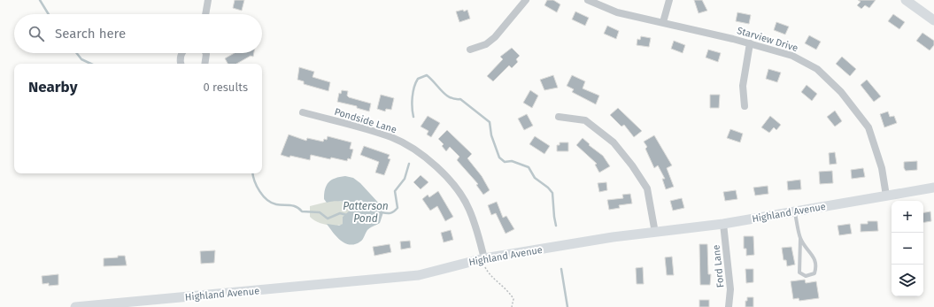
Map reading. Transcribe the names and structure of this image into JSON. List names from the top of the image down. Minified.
{"streets":{"street":["Starview Drive","Pondside Lane","Highland Avenue","Ford Lane"]},"crossings":[["Starview Drive","Highland Avenue"],["Pondside Lane","Highland Avenue"],["Highland Avenue","Ford Lane"]],"water":["Patterson Pond"],"page":{"search":"Search here","heading":["Nearby","0 results"],"map_buttons":["+","−"]}}
